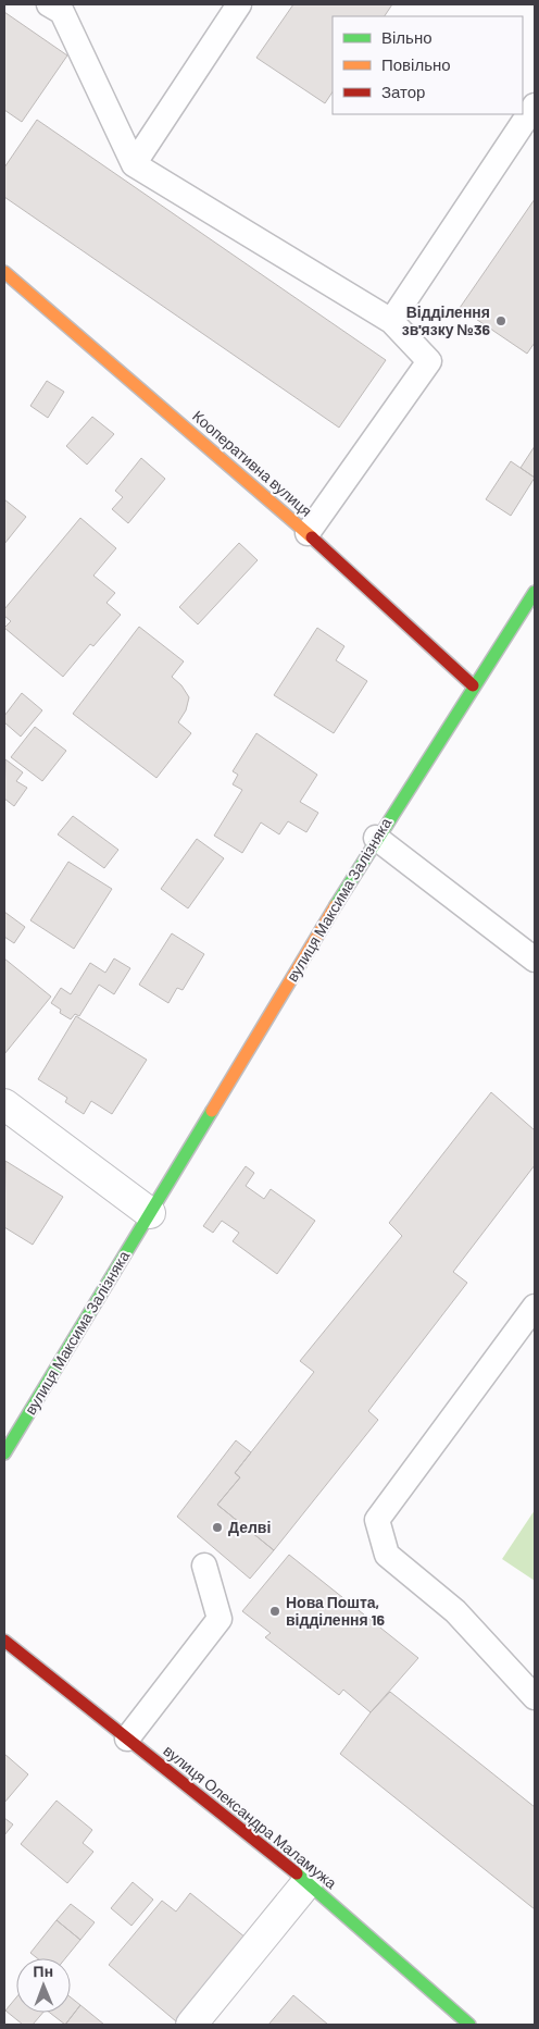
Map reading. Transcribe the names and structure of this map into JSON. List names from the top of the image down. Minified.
{"streets":{"street":["Кооперативна вулиця","вулиця Максима Залізняка","вулиця Олександра Маламужа"]},"crossings":[["Кооперативна вулиця","вулиця Максима Залізняка"]],"places":["Відділення зв'язку №36","Делві","Нова Пошта, відділення 16"],"legend":["Вільно","Повільно","Затор"],"north":"top"}
